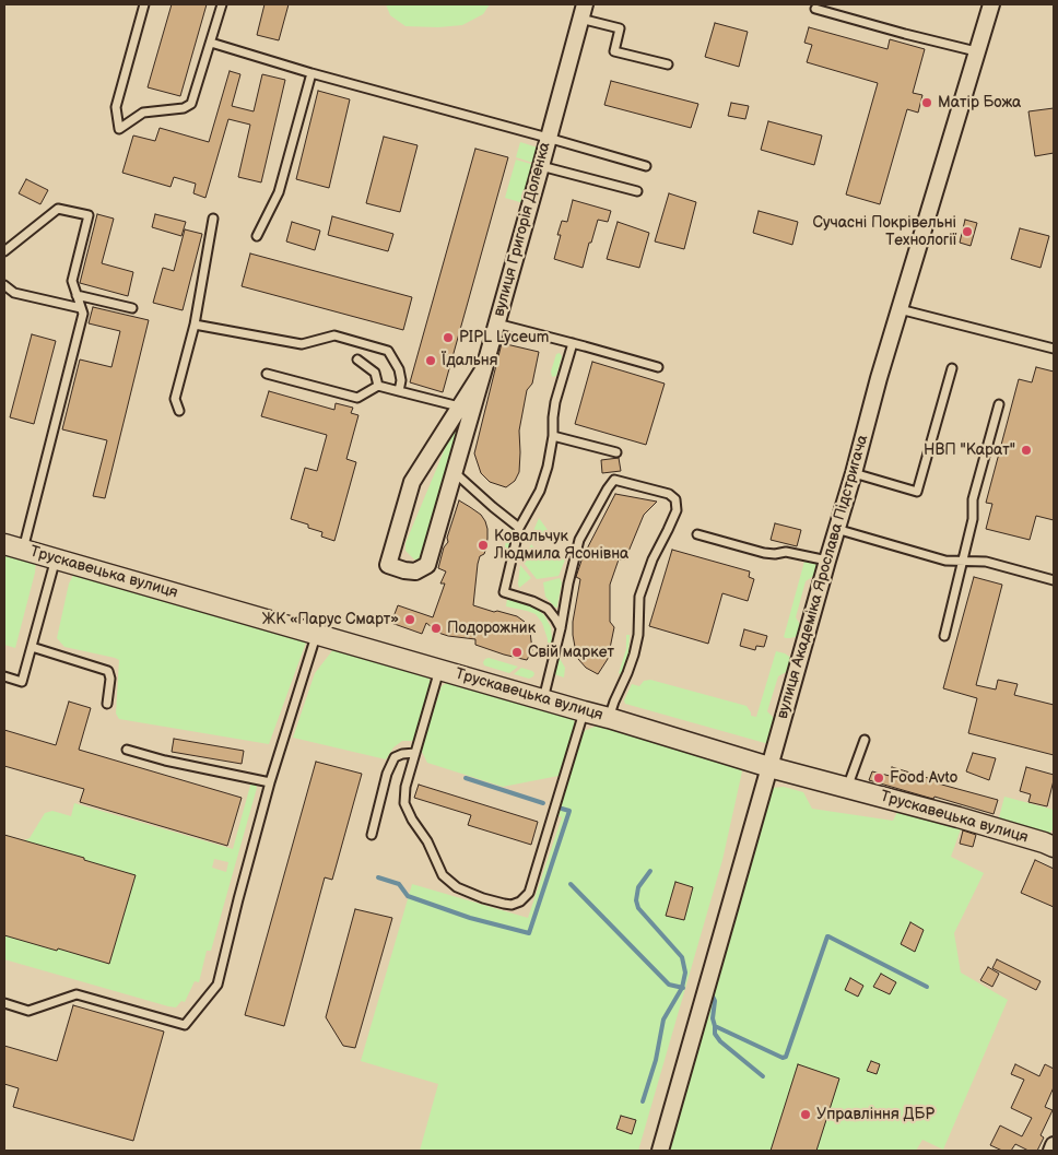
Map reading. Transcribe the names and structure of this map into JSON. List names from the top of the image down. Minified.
{"streets":{"street":["вулиця Григорія Доленка","Трускавецька вулиця","вулиця Академіка Ярослава Підстригача"]},"crossings":[["Трускавецька вулиця","вулиця Академіка Ярослава Підстригача"]],"places":["Матір Божа","Сучасні Покрівельні Технології","PIPL Lyceum","Їдальня","НВП \"Карат\"","Ковальчук Людмила Ясонівна","ЖК «Парус Смарт»","Подорожник","Свiй маркет","Food Avto","Управління ДБР"]}
